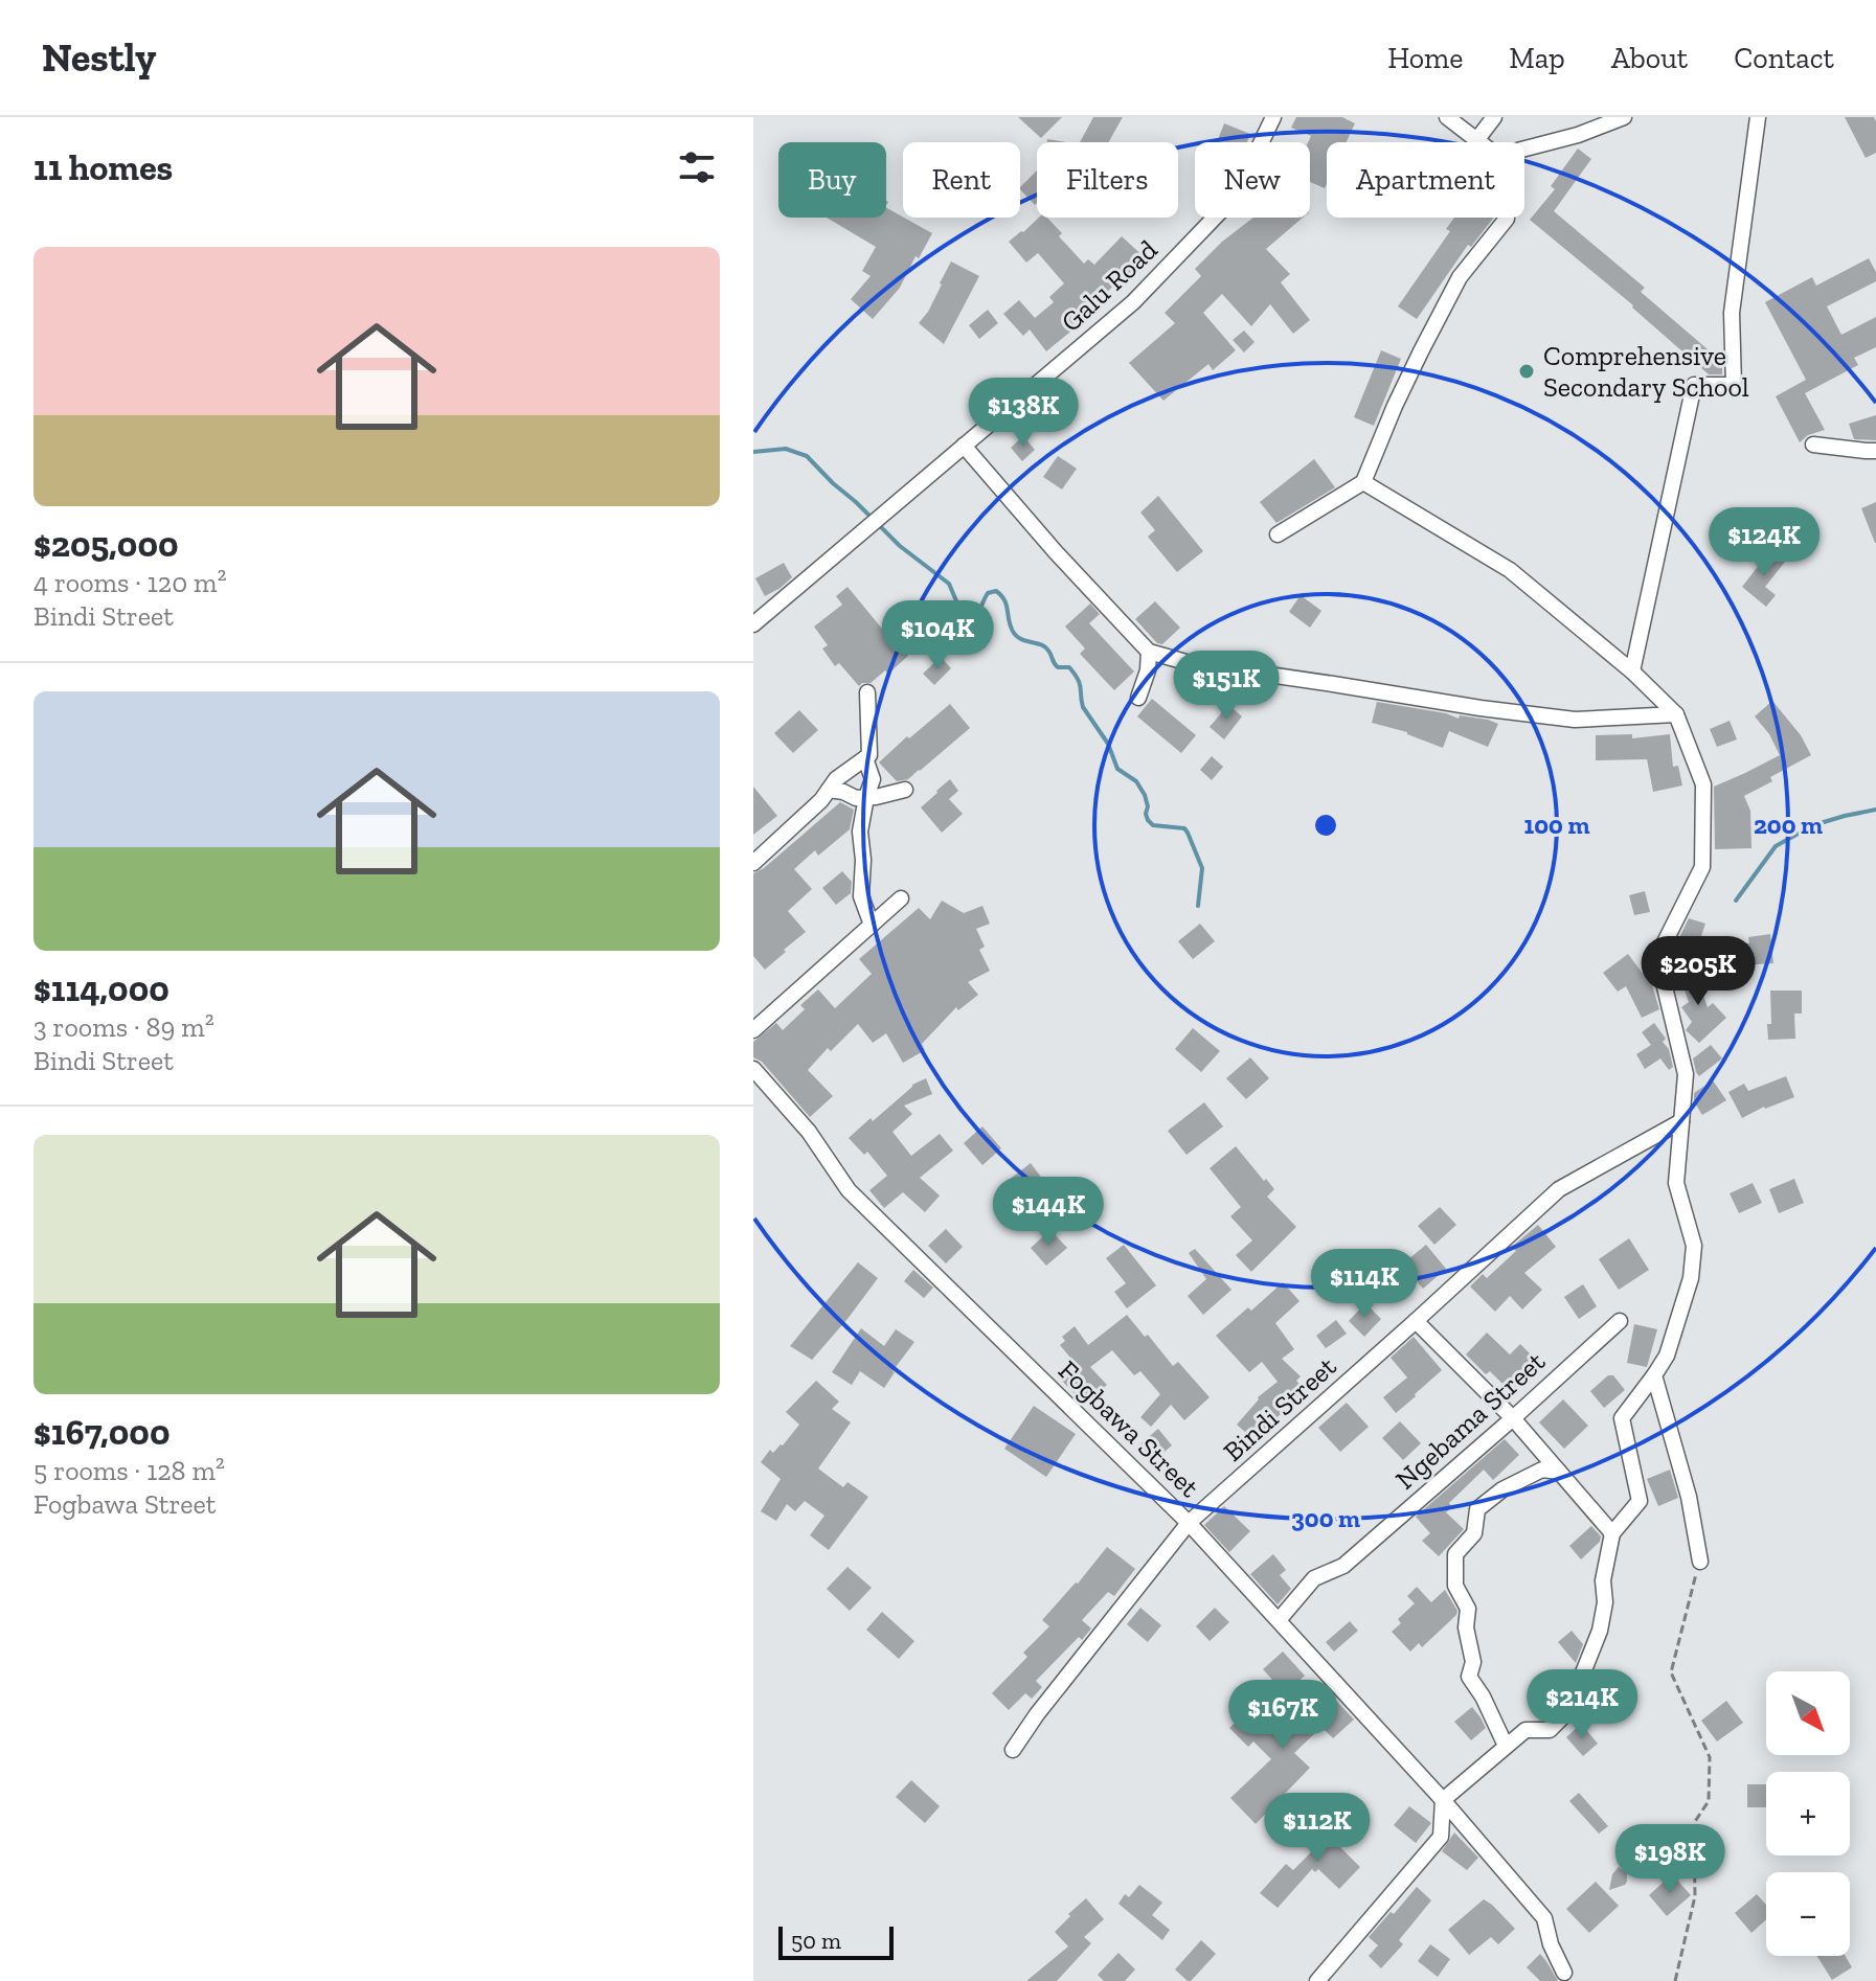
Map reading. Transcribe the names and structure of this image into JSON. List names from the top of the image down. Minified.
{"streets":{"street":["Galu Road","Bindi Street","Ngebama Street","Fogbawa Street"]},"crossings":[["Bindi Street","Fogbawa Street"],["Ngebama Street","Fogbawa Street"]],"places":["Comprehensive Secondary School"],"scale_bar":"50 m","north":"bottom right","page":{"header":"Nestly","nav":["Home","Map","About","Contact"],"heading":"11 homes","chip":["Buy","Rent","Filters","New","Apartment"],"list":[{"name":"$205,000","note":"4 rooms · 120 m² · Bindi Street"},{"name":"$114,000","note":"3 rooms · 89 m² · Bindi Street"},{"name":"$167,000","note":"5 rooms · 128 m² · Fogbawa Street"}],"price":["$138K","$124K","$104K","$151K","$205K","$144K","$114K","$214K","$167K","$112K","$198K"],"map_buttons":["+","−"],"scale":"50 m"},"rings":["100 m","200 m","300 m"]}
